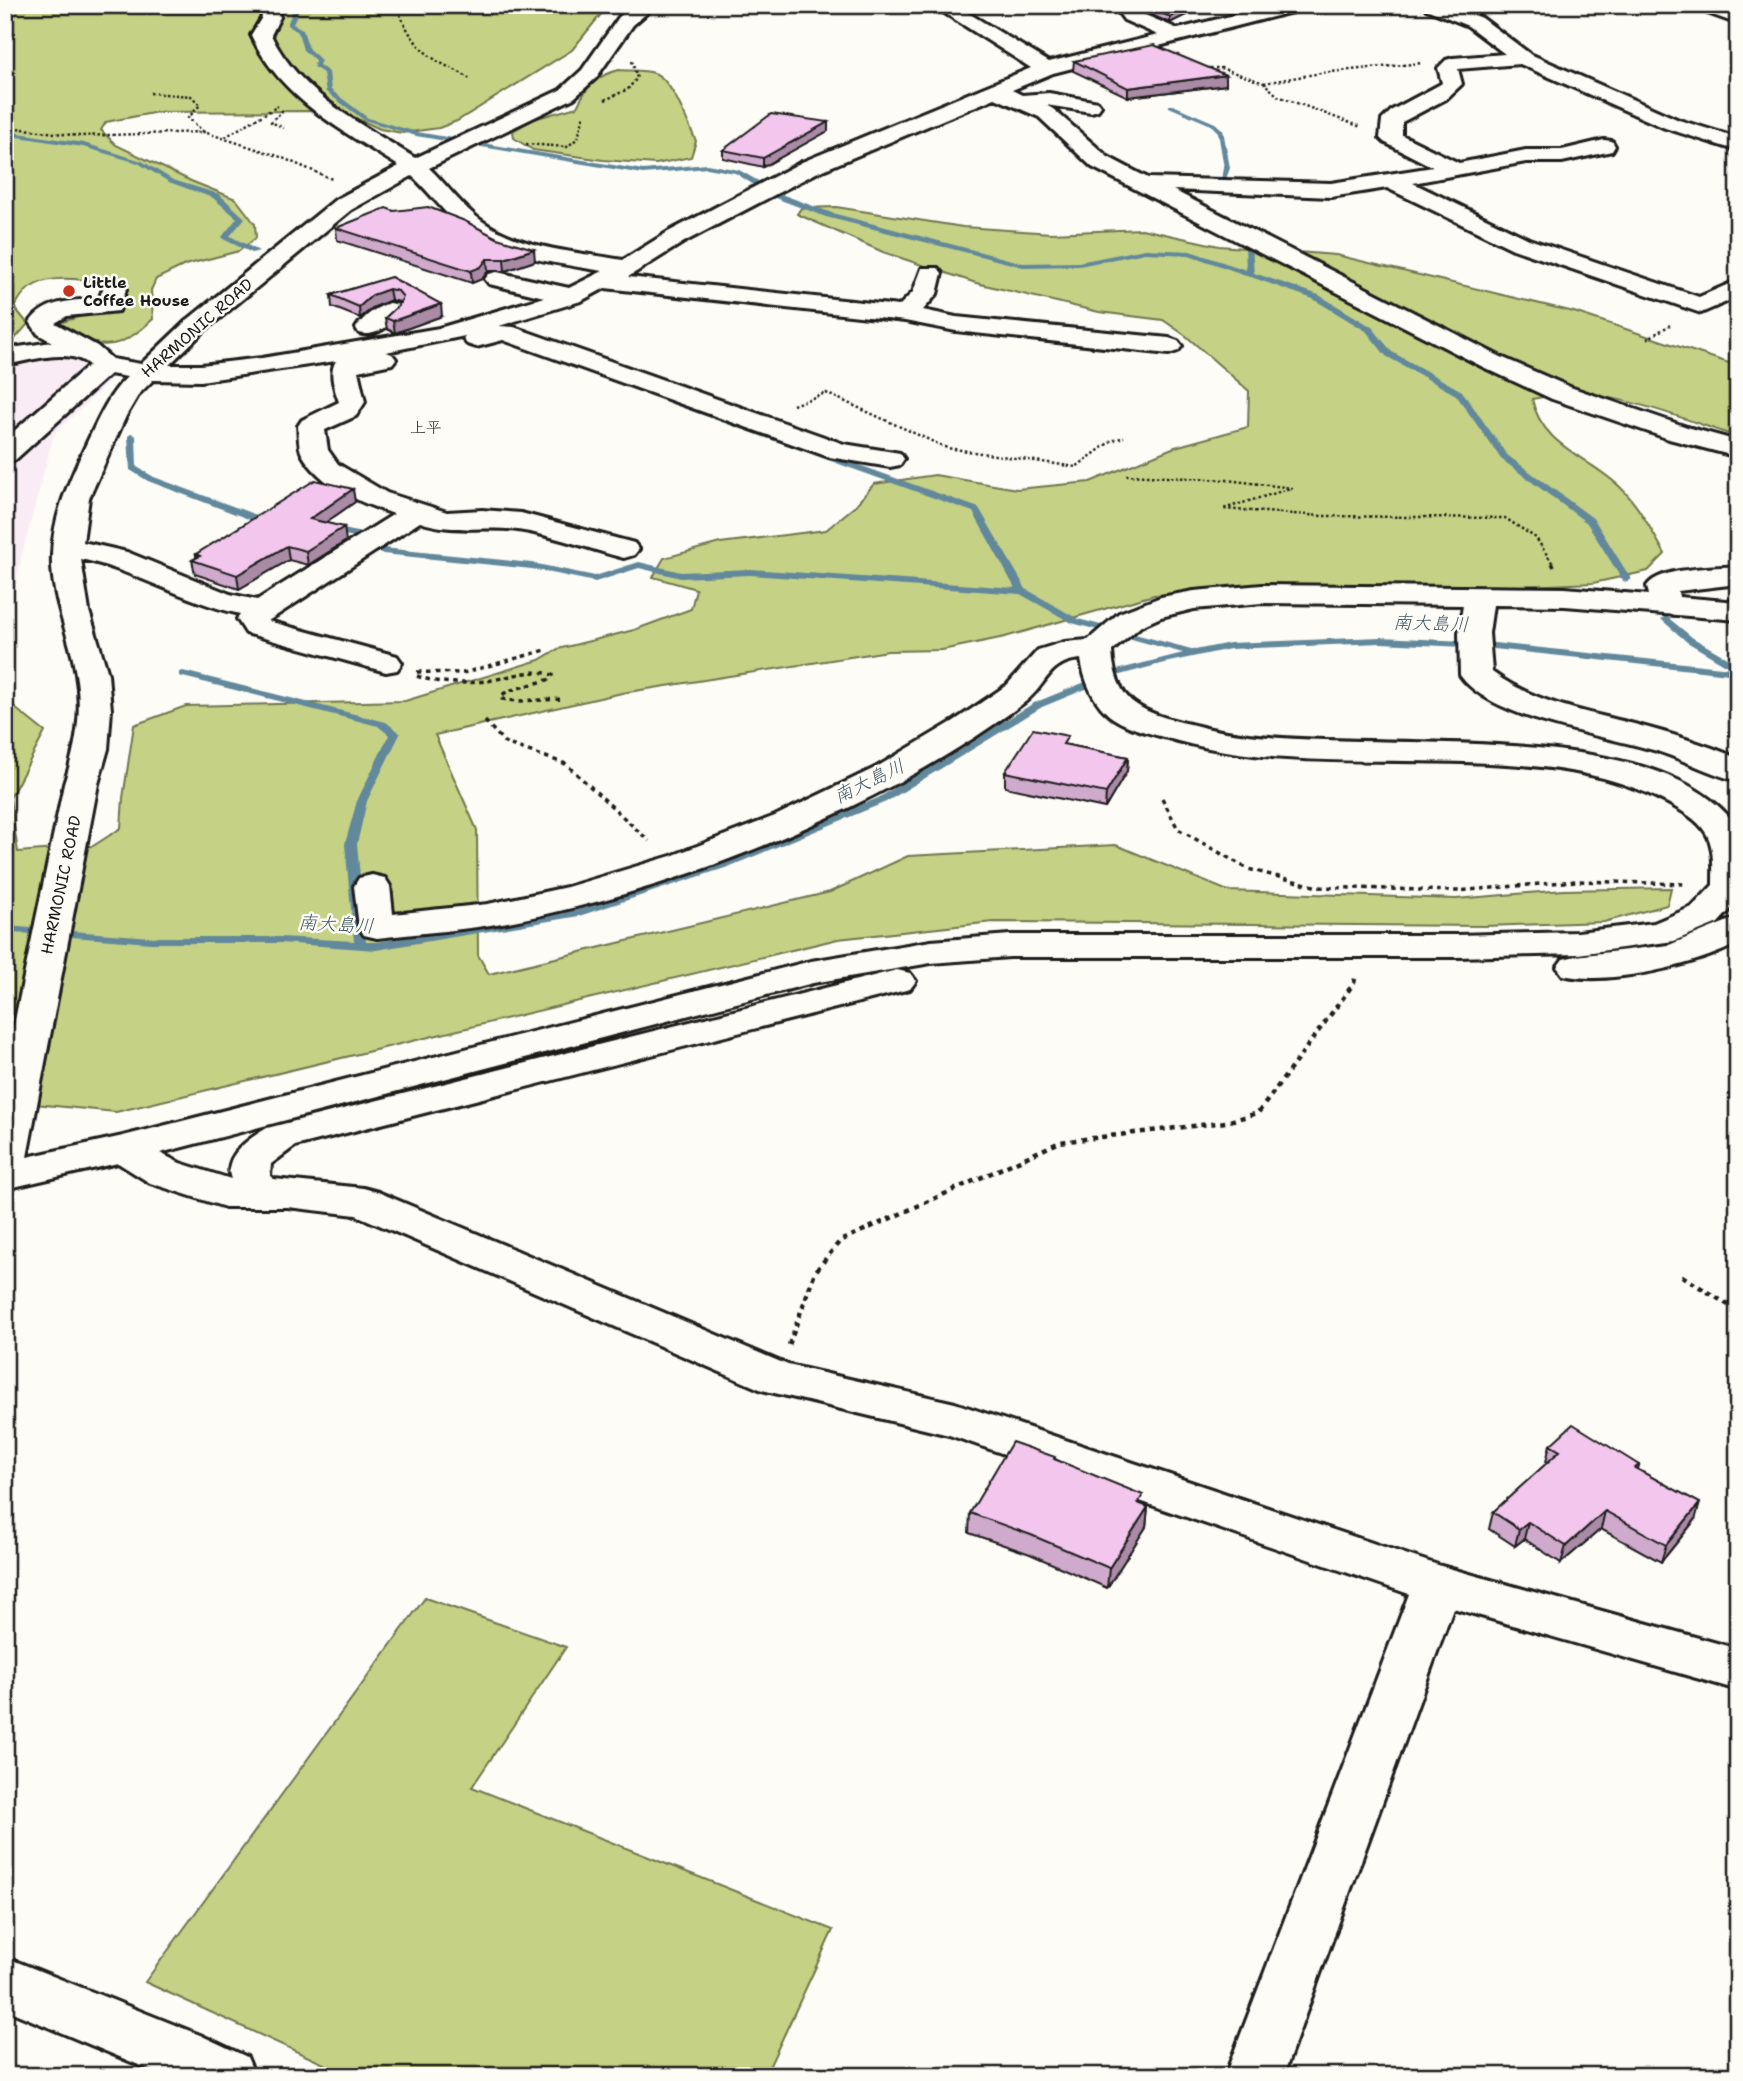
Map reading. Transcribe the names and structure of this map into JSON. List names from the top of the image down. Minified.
{"streets":{"street":["HARMONIC ROAD"]},"districts":["上平"],"water":["南大島川"],"places":["Little Coffee House"]}
